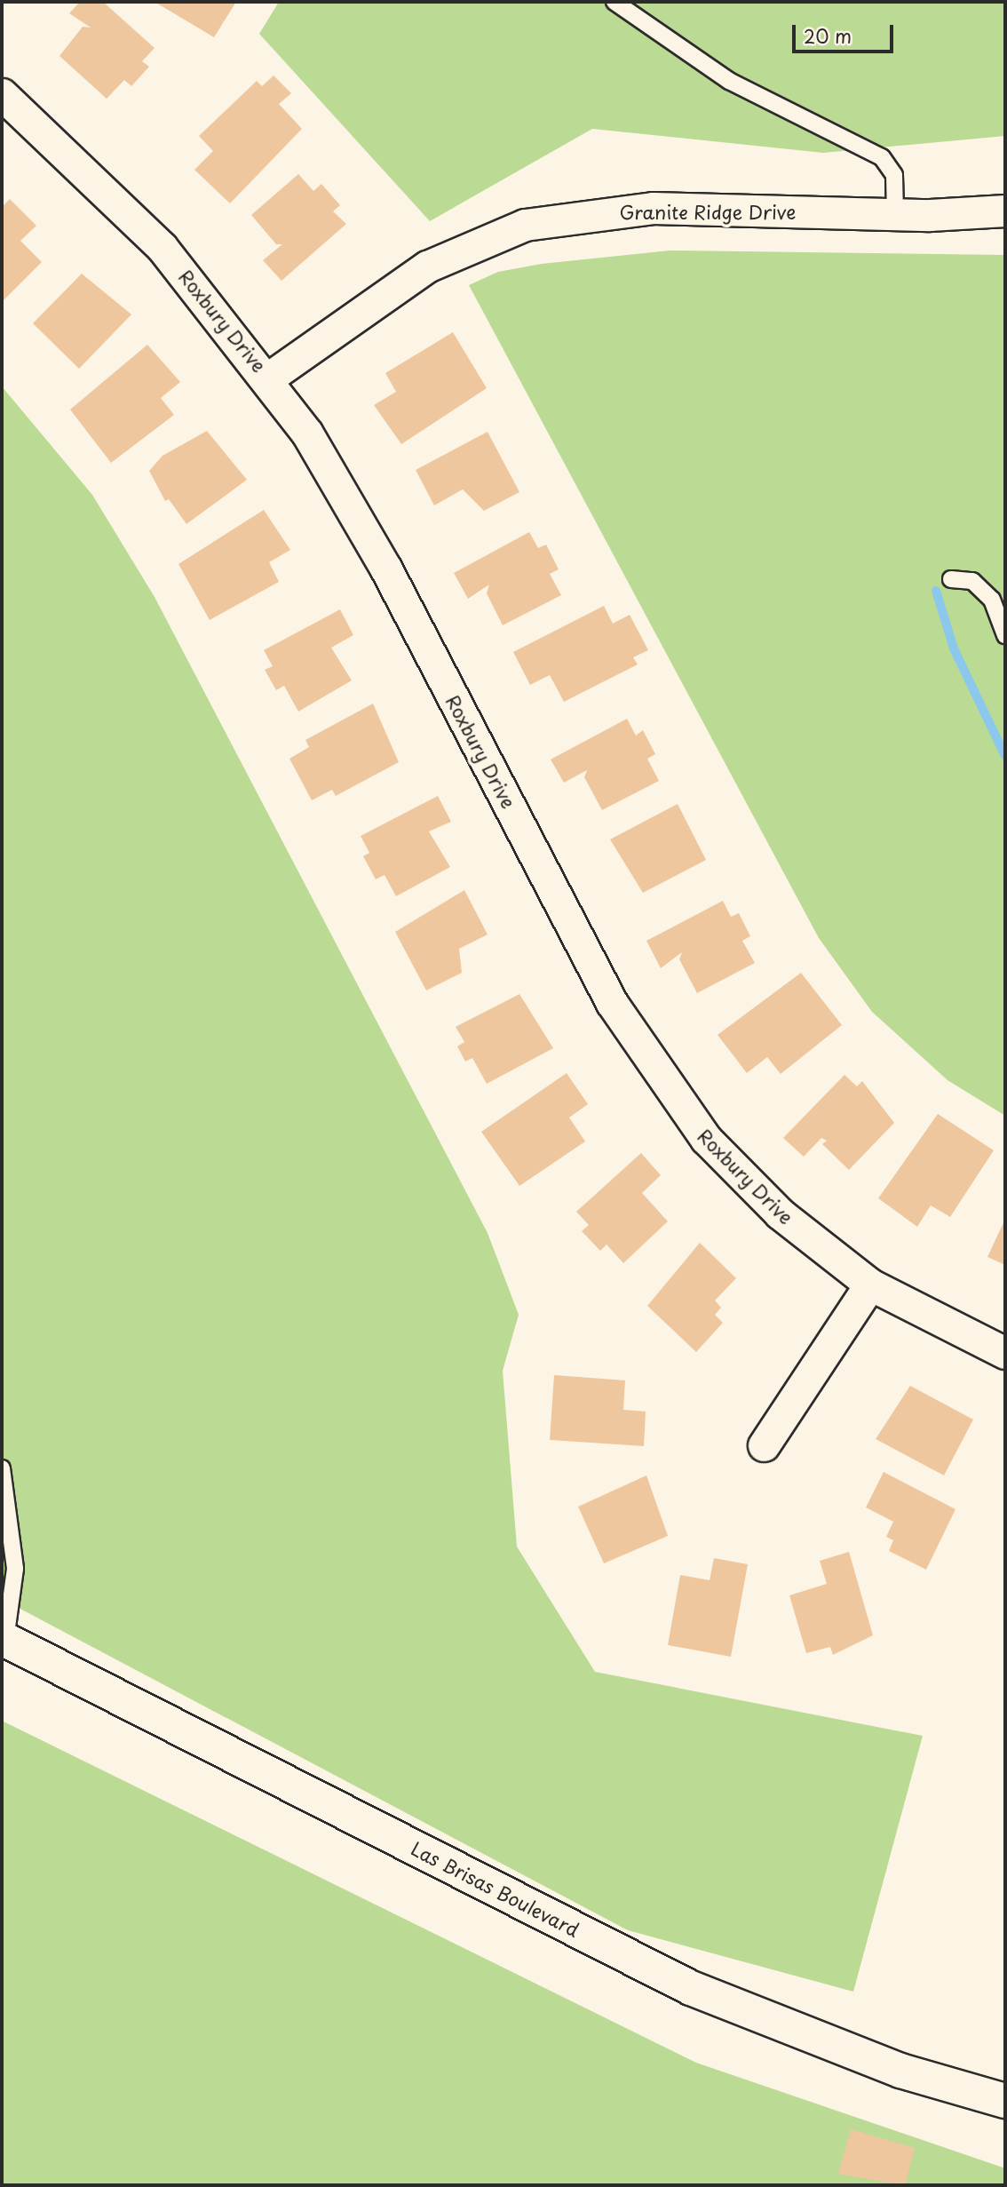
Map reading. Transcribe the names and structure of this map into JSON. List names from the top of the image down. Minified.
{"streets":{"street":["Granite Ridge Drive","Roxbury Drive","Las Brisas Boulevard"]},"crossings":[["Granite Ridge Drive","Roxbury Drive"]],"scale_bar":"20 m"}
